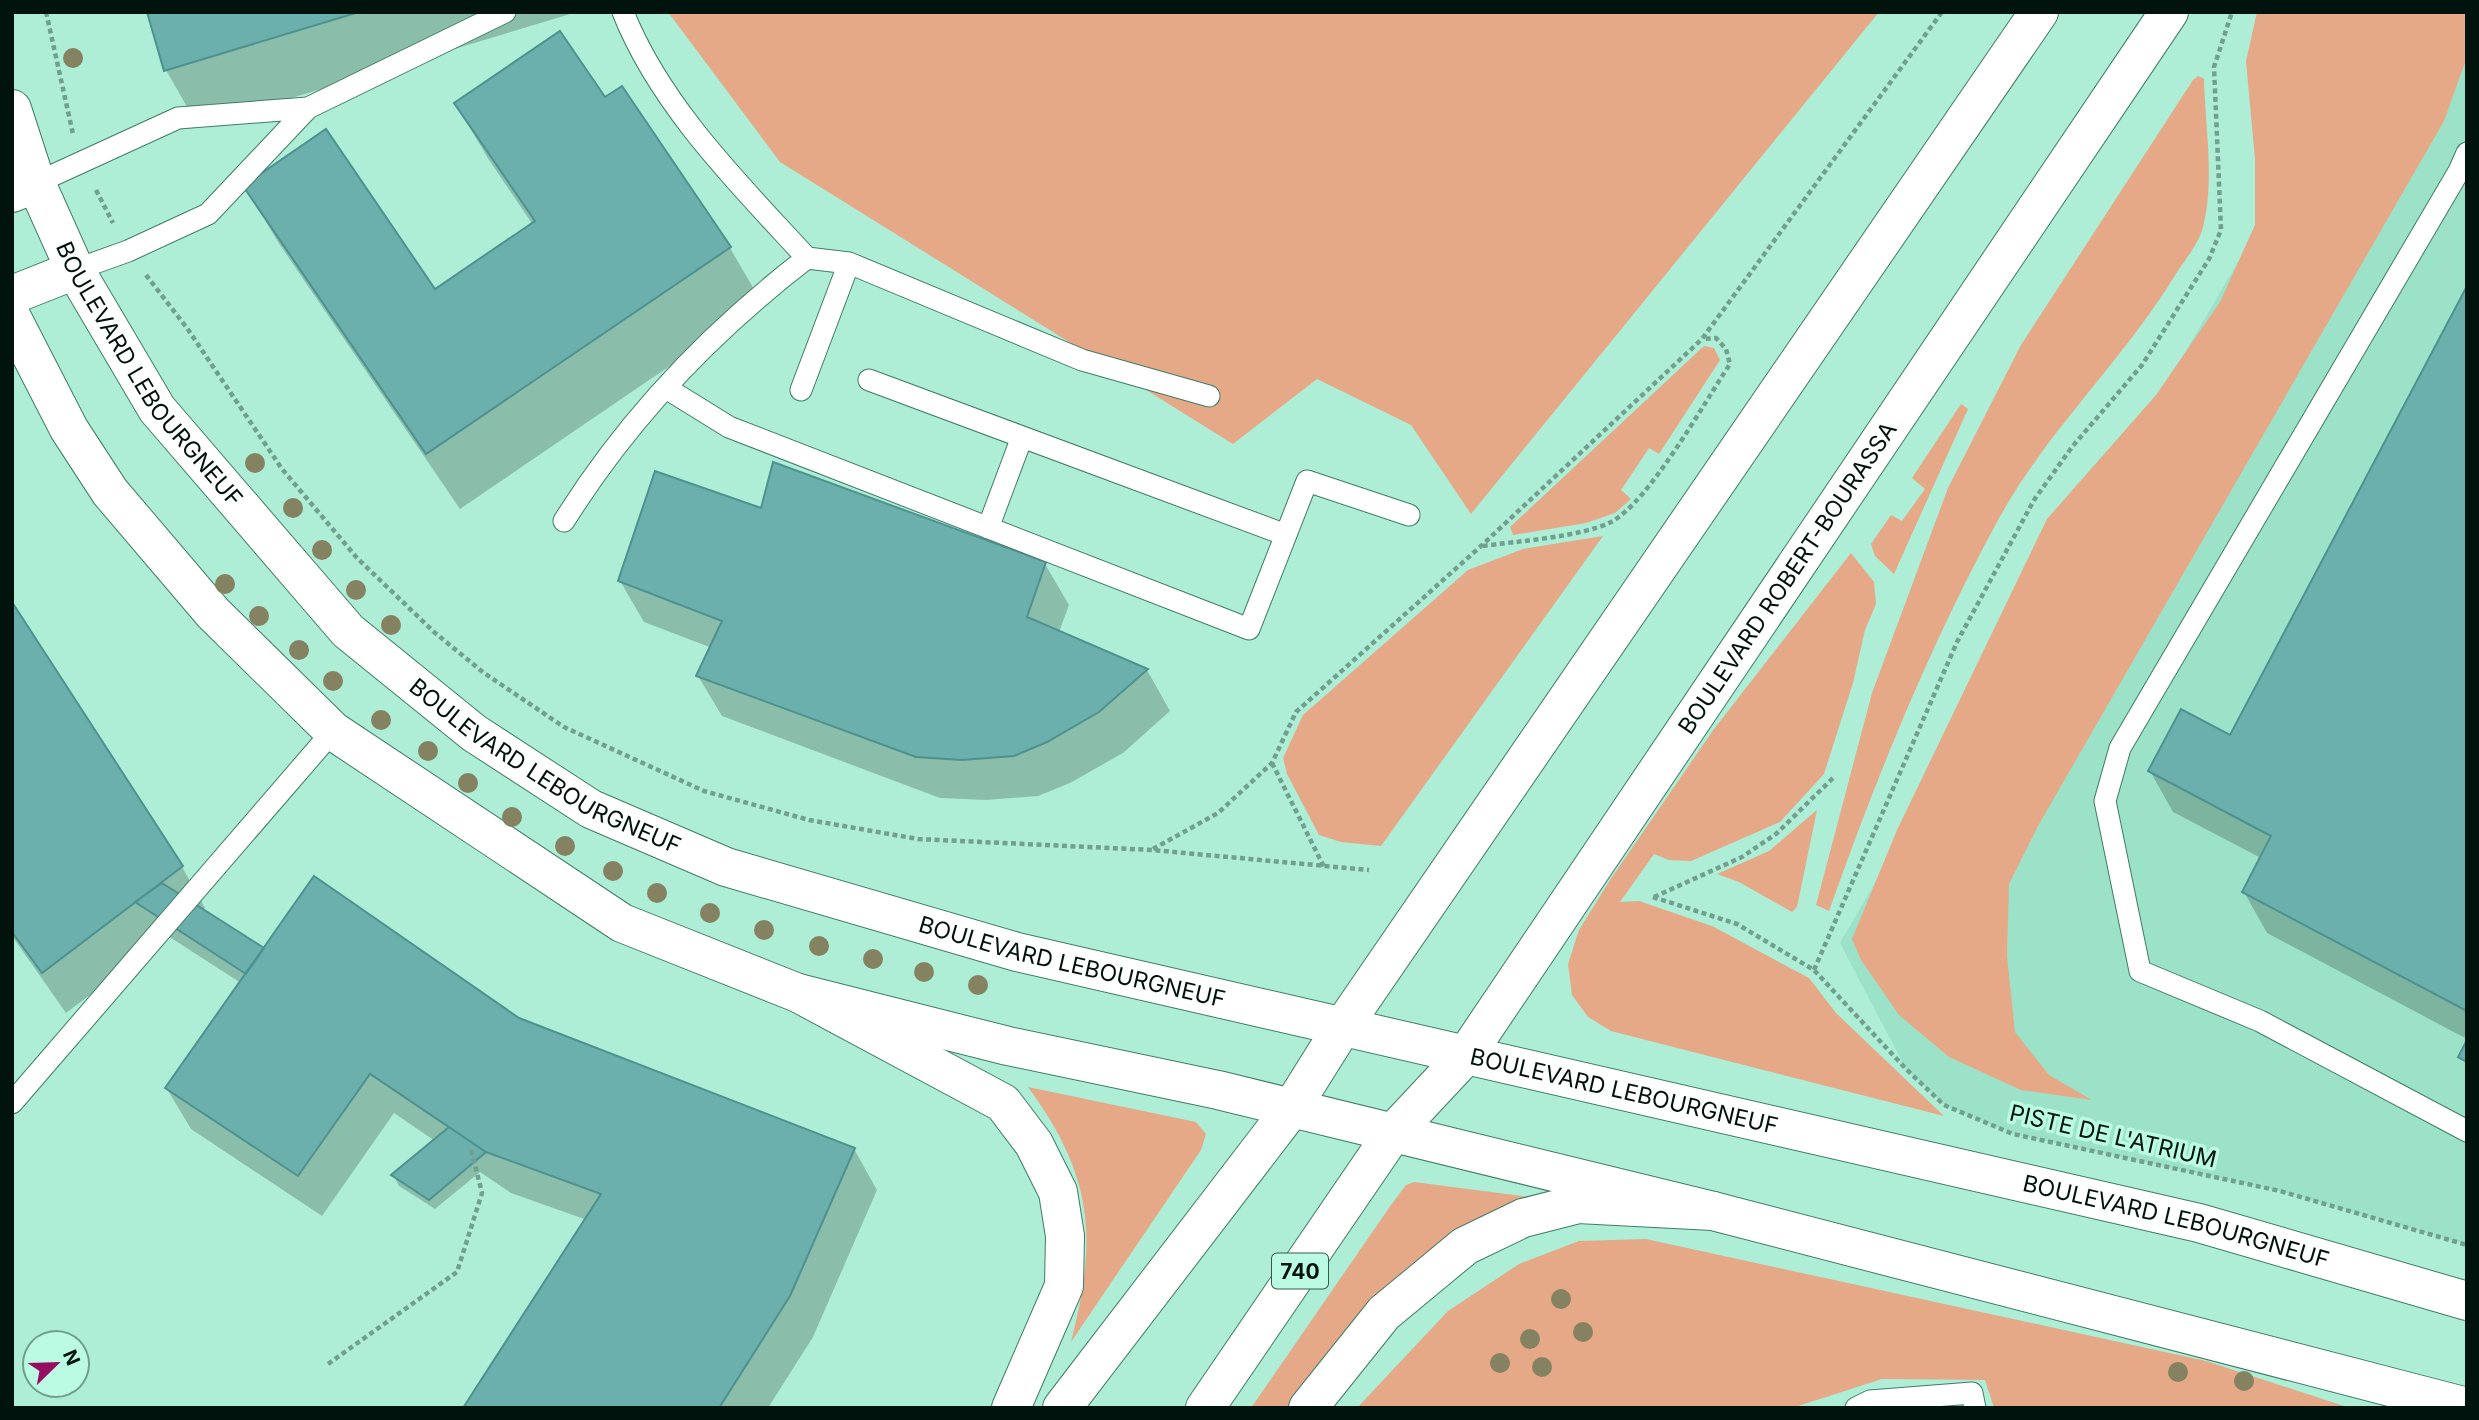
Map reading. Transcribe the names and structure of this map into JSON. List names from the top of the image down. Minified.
{"streets":{"main road":["BOULEVARD LEBOURGNEUF","BOULEVARD ROBERT-BOURASSA","740"],"path":["PISTE DE L'ATRIUM"]},"crossings":[["BOULEVARD LEBOURGNEUF","BOULEVARD ROBERT-BOURASSA"],["BOULEVARD ROBERT-BOURASSA","740"]],"north":"top right"}
